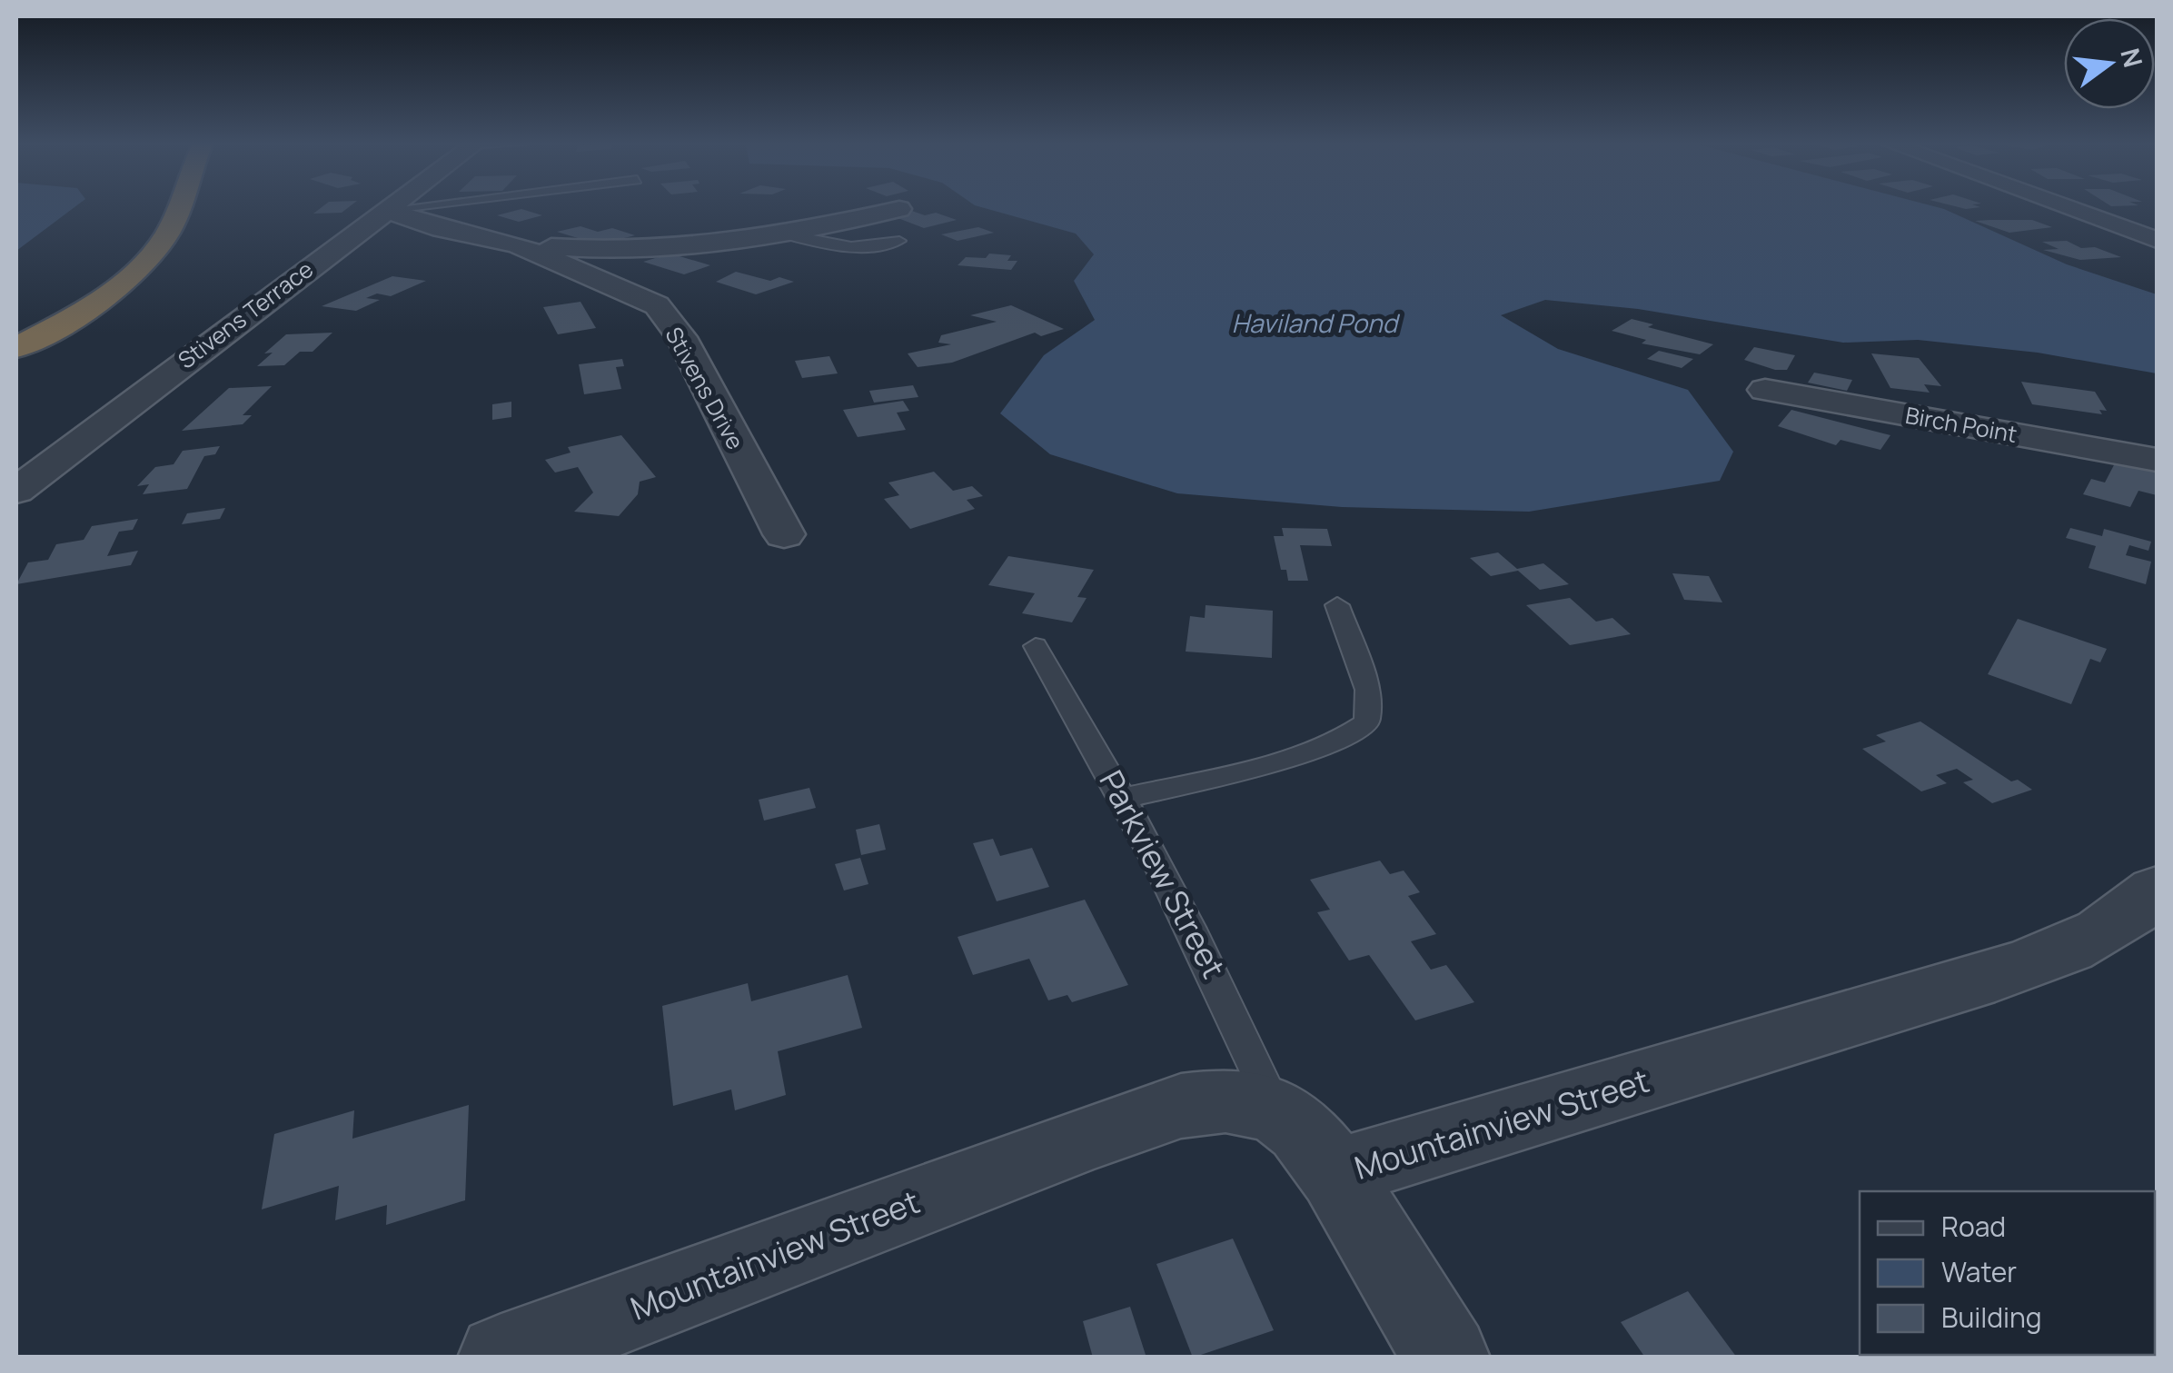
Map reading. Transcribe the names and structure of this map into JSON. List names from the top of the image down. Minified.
{"streets":{"street":["Stivens Terrace","Stivens Drive","Birch Point","Mountainview Street"],"lane":["Parkview Street"]},"crossings":[["Stivens Terrace","Stivens Drive"],["Parkview Street","Mountainview Street"]],"water":["Haviland Pond"],"legend":["Road","Water","Building"],"north":"right"}
